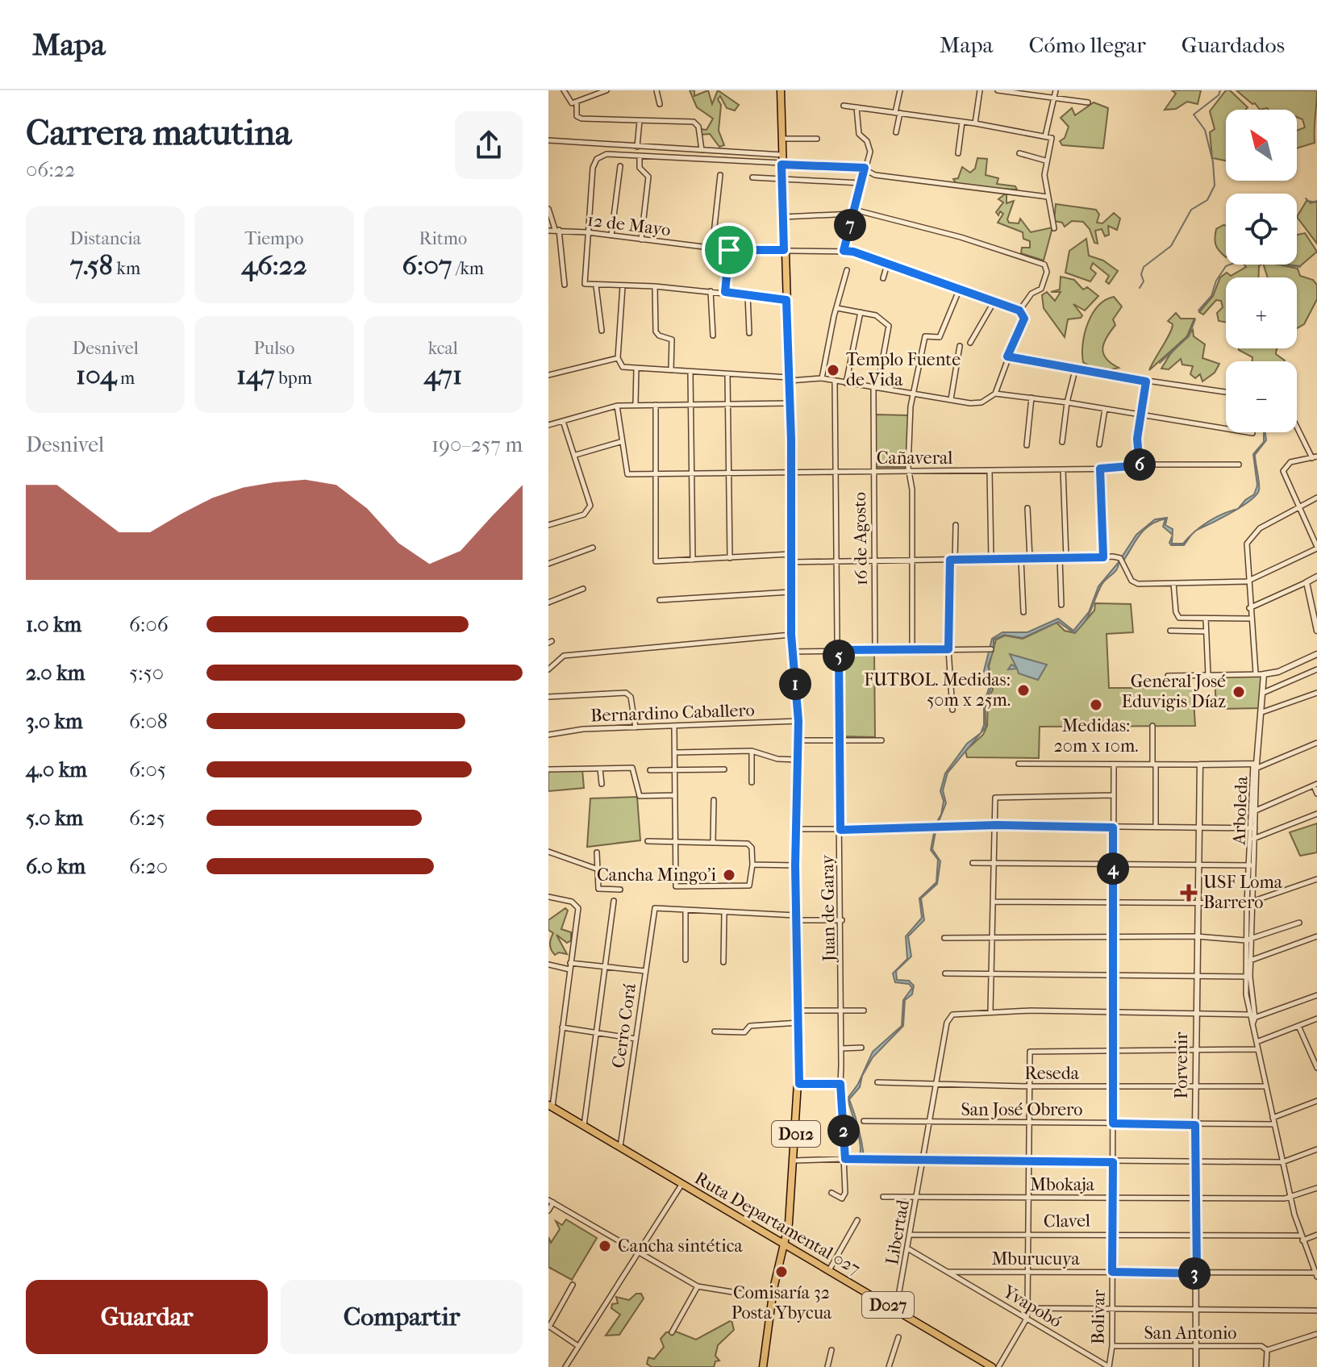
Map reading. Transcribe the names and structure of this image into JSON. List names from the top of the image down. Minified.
{"streets":{"main road":["D012","Ruta Departamental 027","D027"],"street":["12 de Mayo","Cañaveral","16 de Agosto","Bernardino Caballero","Arboleda","Juan de Garay","Cerro Corá","Porvenir","Reseda","San José Obrero","Mbokaja","Clavel","Libertad","Mburucuya","Yvapobó","Bolivar","San Antonio"]},"crossings":[["12 de Mayo","D012"],["Cañaveral","16 de Agosto"],["Cañaveral","Juan de Garay"],["Cañaveral","D012"],["Bernardino Caballero","D012"],["Arboleda","Reseda"],["Arboleda","San José Obrero"],["Arboleda","Mbokaja"],["Arboleda","Clavel"],["Arboleda","Mburucuya"],["Cerro Corá","Ruta Departamental 027"],["Porvenir","Reseda"],["Porvenir","San José Obrero"],["Porvenir","Mbokaja"],["Porvenir","Clavel"],["Porvenir","Mburucuya"],["Porvenir","San Antonio"],["Reseda","Libertad"],["Reseda","Bolivar"],["San José Obrero","Libertad"],["San José Obrero","Bolivar"],["D012","Ruta Departamental 027"],["Mbokaja","Libertad"],["Mbokaja","Bolivar"],["Clavel","Libertad"],["Clavel","Bolivar"],["Ruta Departamental 027","Libertad"],["Libertad","Yvapobó"],["Mburucuya","Yvapobó"],["Mburucuya","Bolivar"],["Yvapobó","Bolivar"],["Bolivar","San Antonio"]],"places":{"other":["Templo Fuente de Vida","FUTBOL. Medidas: 50m x 25m.","General José Eduvigis Díaz","Medidas: 20m x 10m.","Cancha Mingo'i","Cancha sintética","Comisaría 32 Posta Ybycua"],"health":["USF Loma Barrero"]},"north":"top left","page":{"header":"Mapa","nav":["Mapa","Cómo llegar","Guardados"],"heading":["Carrera matutina","06:22"],"map_buttons":["+","−"],"stats":[["Distancia","7.58 km"],["Tiempo","46:22"],["Ritmo","6:07 /km"],["Desnivel","104 m"],["Pulso","147 bpm"],["kcal","471"]],"pins":["7","6","5","1","4","2","3"],"chart":["Desnivel","190–257 m"],"list":[{"name":"1.0 km","note":"6:06"},{"name":"2.0 km","note":"5:50"},{"name":"3.0 km","note":"6:08"},{"name":"4.0 km","note":"6:05"},{"name":"5.0 km","note":"6:25"},{"name":"6.0 km","note":"6:20"}],"buttons":["Guardar","Compartir"]}}
